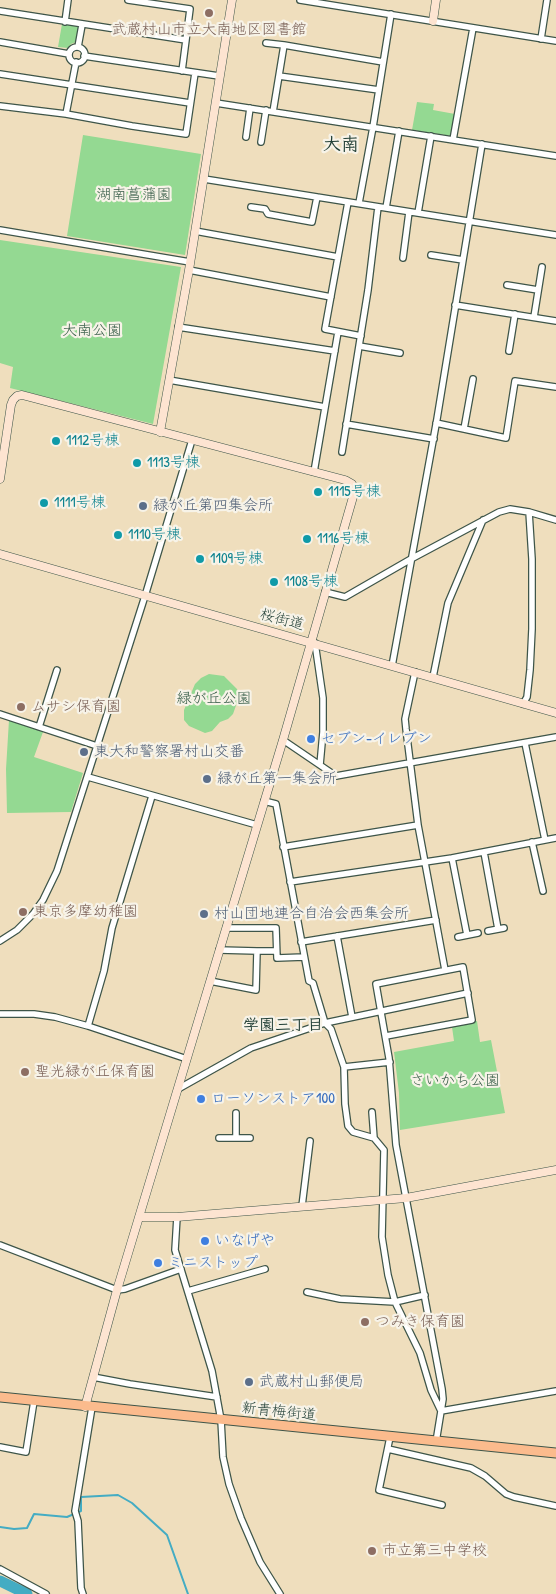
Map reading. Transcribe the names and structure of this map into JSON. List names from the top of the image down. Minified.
{"streets":{"main road":["新青梅街道"],"street":["桜街道"]},"districts":["大南","学園三丁目"],"parks":["湖南菖蒲園","大南公園","緑が丘公園","さいかち公園"],"places":["武蔵村山市立大南地区図書館","1112号棟","1113号棟","1115号棟","1111号棟","緑が丘第四集会所","1110号棟","1116号棟","1109号棟","1108号棟","ムサシ保育園","セブン-イレブン","東大和警察署村山交番","緑が丘第一集会所","東京多摩幼稚園","村山団地連合自治会西集会所","聖光緑が丘保育園","ローソンストア100","いなげや","ミニストップ","つみき保育園","武蔵村山郵便局","市立第三中学校"]}
